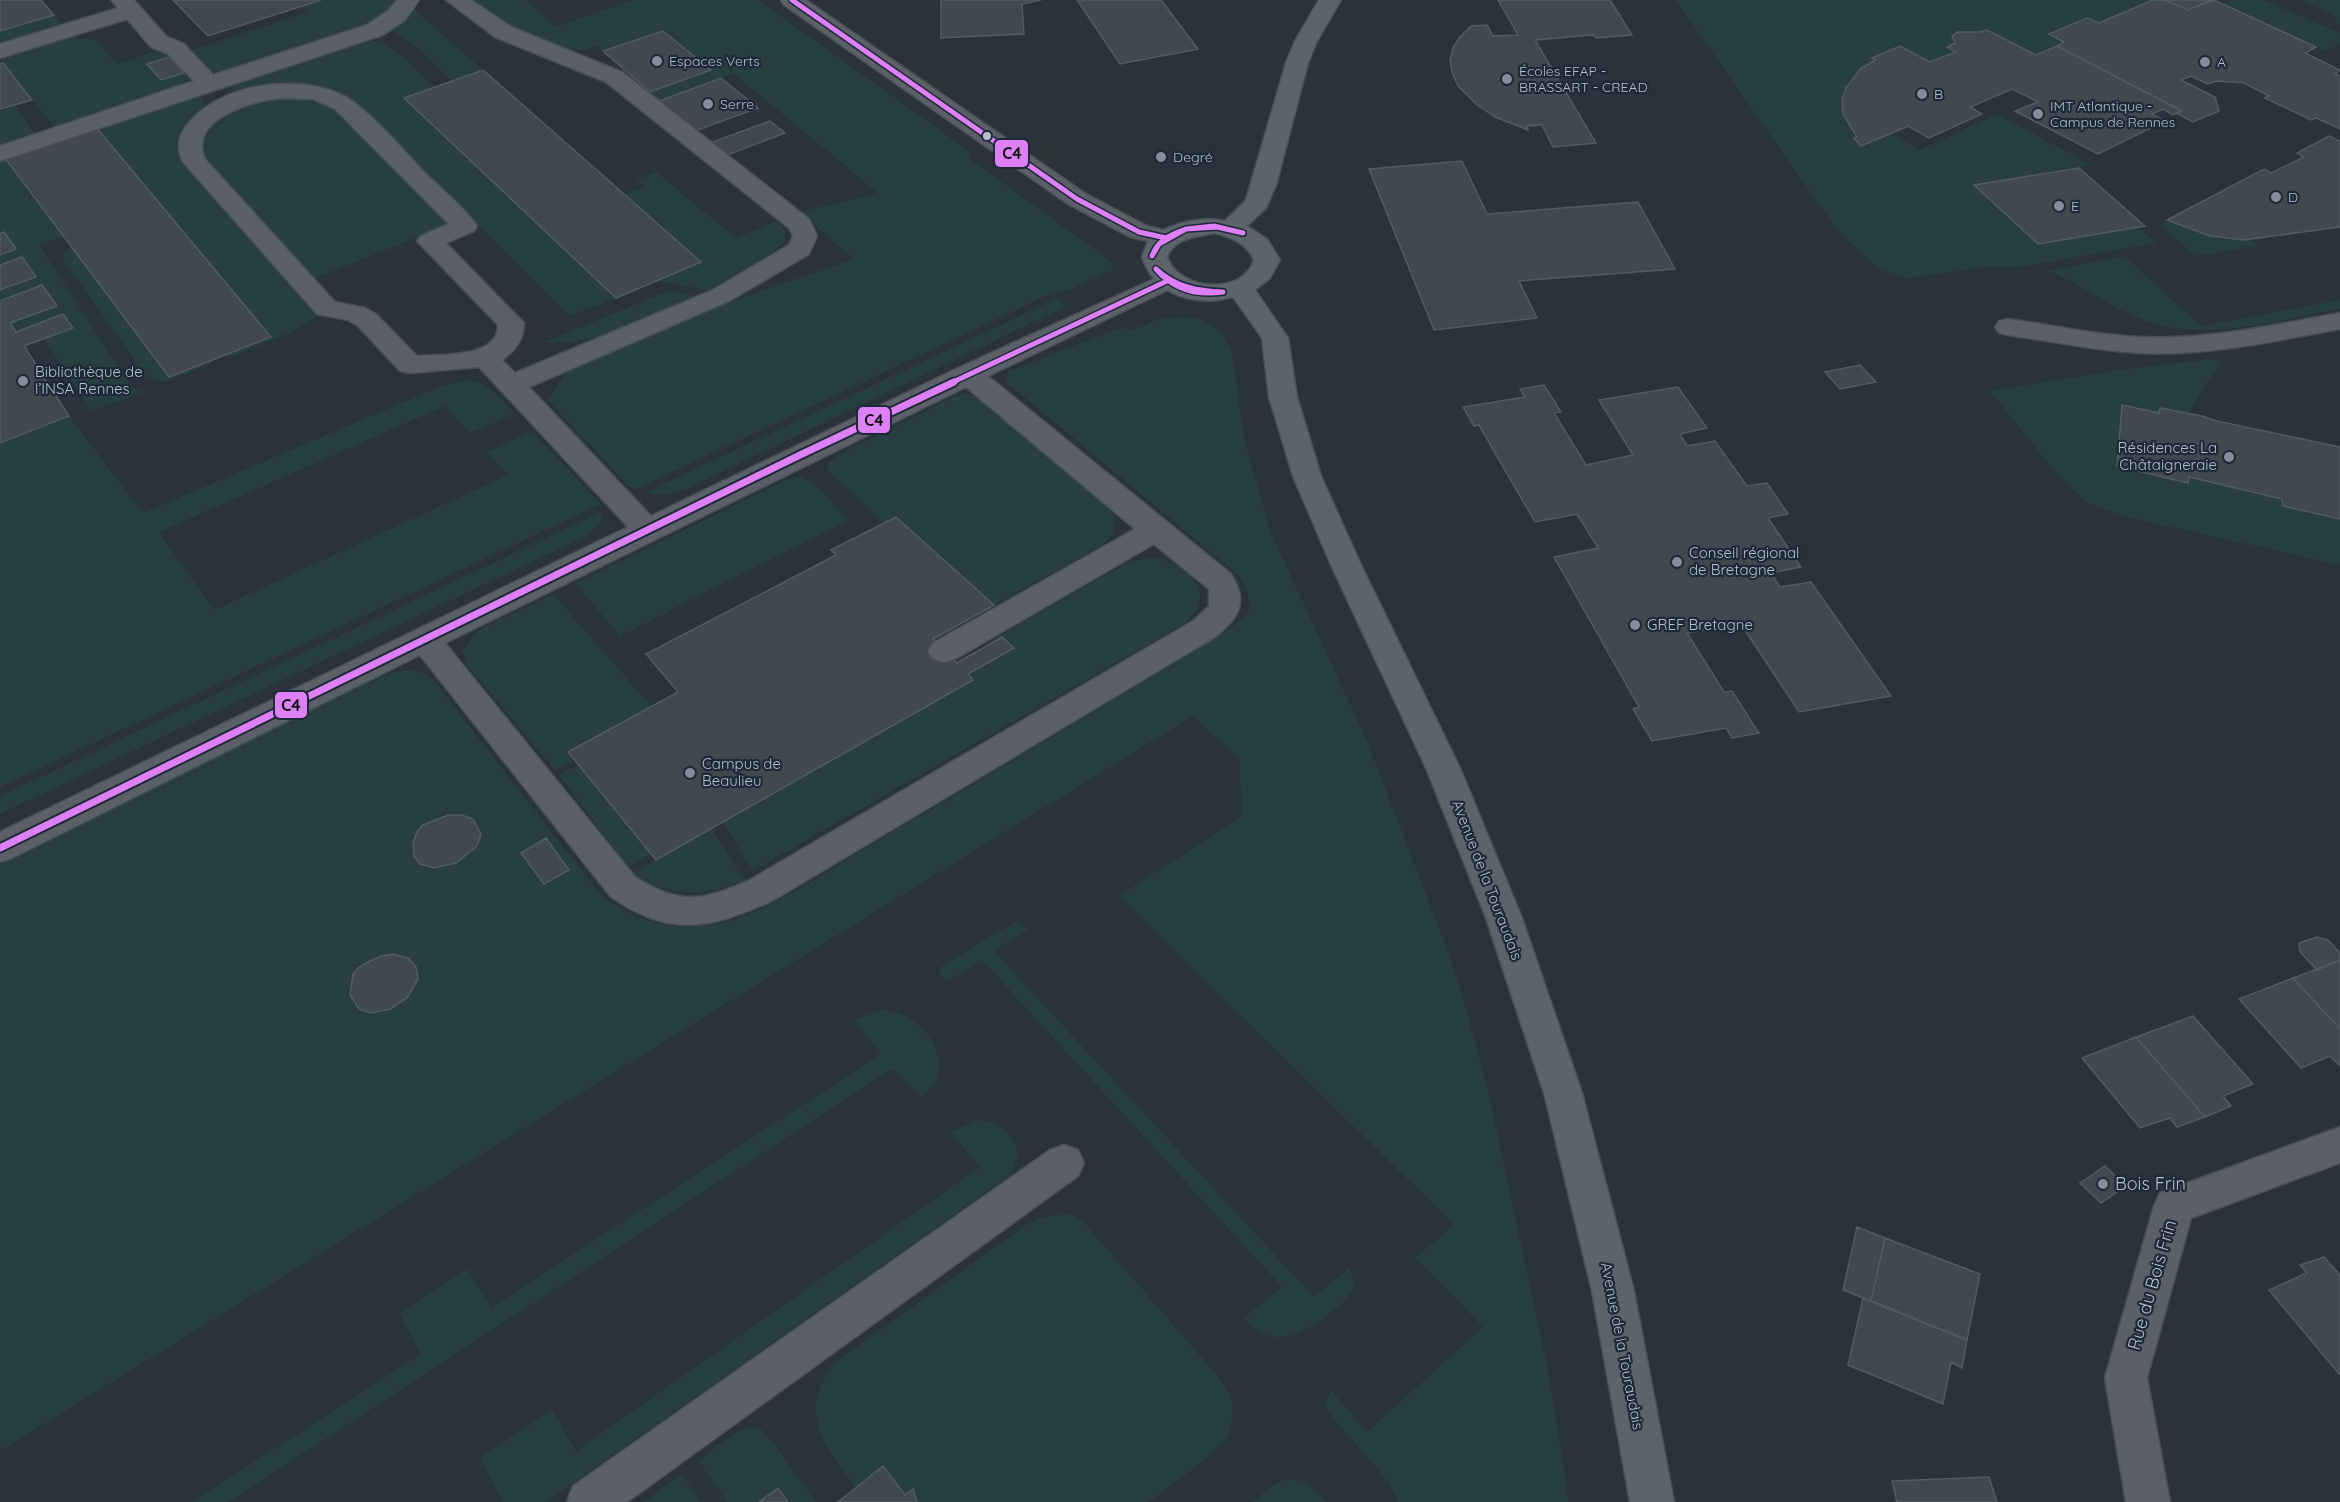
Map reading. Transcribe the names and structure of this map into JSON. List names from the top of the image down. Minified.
{"streets":{"main road":["Avenue de la Touraudais"],"street":["Rue du Bois Frin"]},"places":["Espaces Verts","A","Écoles EFAP - BRASSART - CREAD","B","Serre","IMT Atlantique - Campus de Rennes","Degré","D","E","Bibliothèque de l’INSA Rennes","Résidences La Châtaigneraie","Conseil régional de Bretagne","GREF Bretagne","Campus de Beaulieu","Bois Frin"],"lines":["transit line C4"]}
